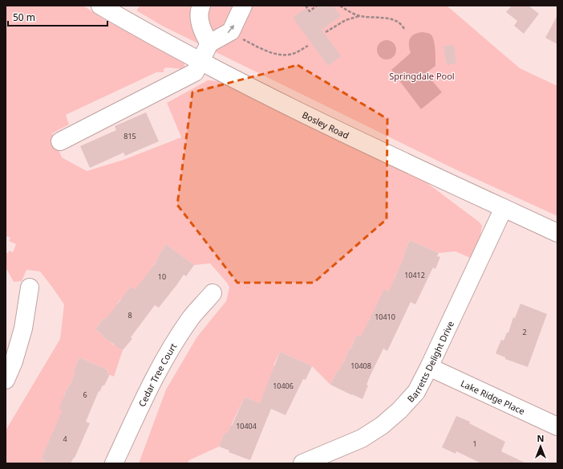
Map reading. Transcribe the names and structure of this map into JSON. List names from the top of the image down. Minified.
{"streets":{"street":["Bosley Road","Barretts Delight Drive","Cedar Tree Court","Lake Ridge Place"]},"crossings":[["Bosley Road","Barretts Delight Drive"],["Barretts Delight Drive","Lake Ridge Place"]],"parks":["Springdale Pool"],"house_numbers":["815","10412","10","8","10410","2","10408","10406","6","10404","4","1"],"scale_bar":"50 m","north":"top"}
